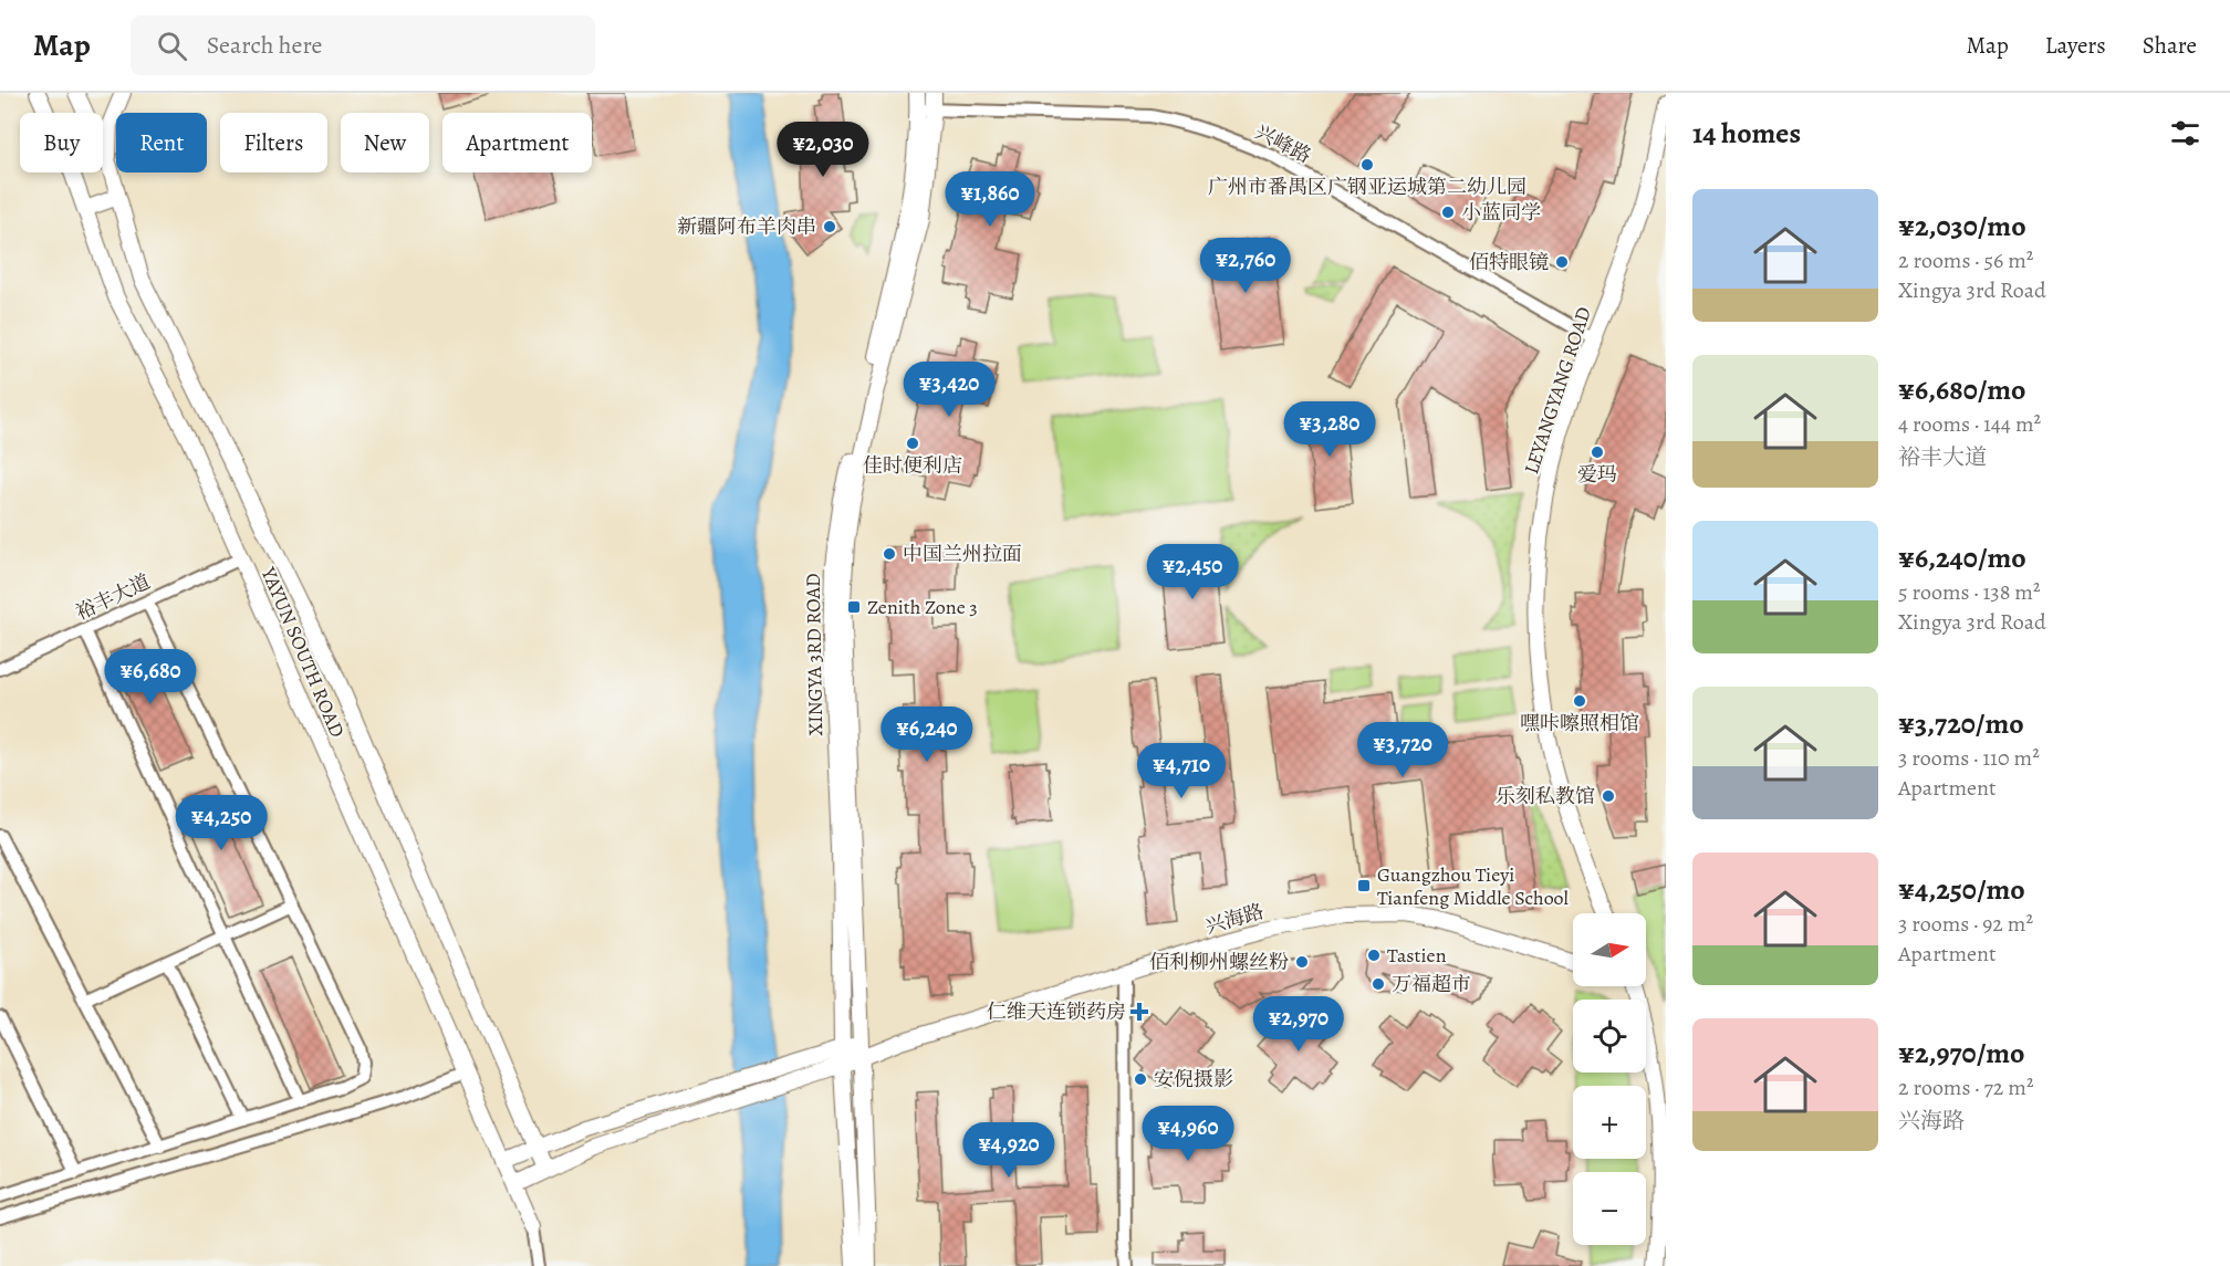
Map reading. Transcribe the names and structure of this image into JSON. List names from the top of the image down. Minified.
{"streets":{"street":["兴峰路","LEYANGYANG ROAD","裕丰大道","YAYUN SOUTH ROAD","XINGYA 3RD ROAD","兴海路"]},"crossings":[["兴峰路","LEYANGYANG ROAD"],["兴峰路","XINGYA 3RD ROAD"],["裕丰大道","YAYUN SOUTH ROAD"],["XINGYA 3RD ROAD","兴海路"]],"places":{"other":["广州市番禺区广钢亚运城第二幼儿园","小蓝同学","新疆阿布羊肉串","佰特眼镜","佳时便利店","爱玛","中国兰州拉面","嘿咔嚓照相馆","乐刻私教馆","Tastien","佰利柳州螺丝粉","万福超市","安倪摄影"],"transit":["Zenith Zone 3","Guangzhou Tieyi Tianfeng Middle School"],"health":["仁维天连锁药房"]},"north":"right","page":{"header":"Map","search":"Search here","nav":["Map","Layers","Share"],"heading":"14 homes","chip":["Buy","Rent","Filters","New","Apartment"],"price":["¥2,030","¥1,860","¥2,760","¥3,420","¥3,280","¥2,450","¥6,680","¥6,240","¥3,720","¥4,710","¥4,250","¥2,970","¥4,960","¥4,920"],"list":[{"name":"¥2,030/mo","note":"2 rooms · 56 m² · Xingya 3rd Road"},{"name":"¥6,680/mo","note":"4 rooms · 144 m² · 裕丰大道"},{"name":"¥6,240/mo","note":"5 rooms · 138 m² · Xingya 3rd Road"},{"name":"¥3,720/mo","note":"3 rooms · 110 m² · Apartment"},{"name":"¥4,250/mo","note":"3 rooms · 92 m² · Apartment"},{"name":"¥2,970/mo","note":"2 rooms · 72 m² · 兴海路"}],"map_buttons":["+","−"]}}
